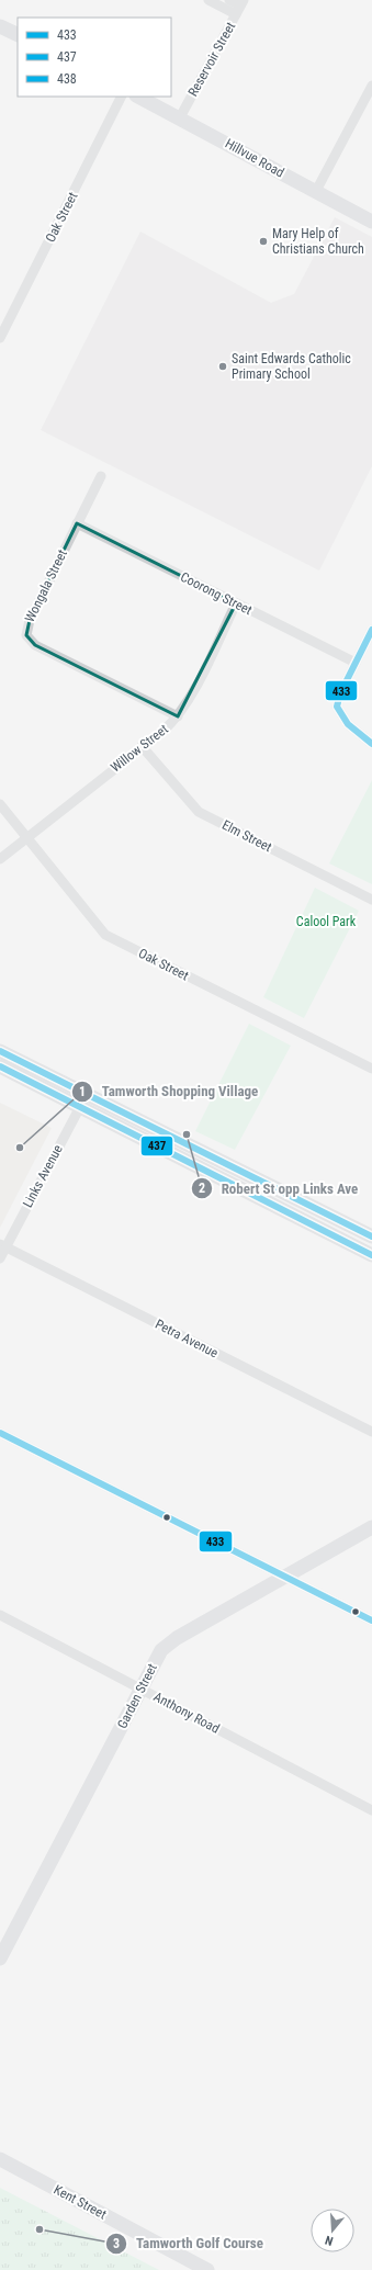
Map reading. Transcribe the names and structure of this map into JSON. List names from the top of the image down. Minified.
{"streets":{"street":["Reservoir Street","Hillvue Road","Oak Street","Wongala Street","Coorong Street","Willow Street","Elm Street","Links Avenue","Petra Avenue","Garden Street","Anthony Road","Kent Street"]},"crossings":[["Reservoir Street","Hillvue Road"],["Oak Street","Willow Street"],["Wongala Street","Coorong Street"],["Wongala Street","Willow Street"],["Coorong Street","Willow Street"],["Willow Street","Elm Street"],["Links Avenue","Petra Avenue"],["Garden Street","Anthony Road"]],"parks":["Calool Park"],"places":["Mary Help of Christians Church","Saint Edwards Catholic Primary School","Robert St opp Links Ave","Tamworth Shopping Village","Tamworth Golf Course"],"lines":["transit line 433","transit line 438","transit line 437"],"legend":["433","437","438"],"north":"bottom"}
